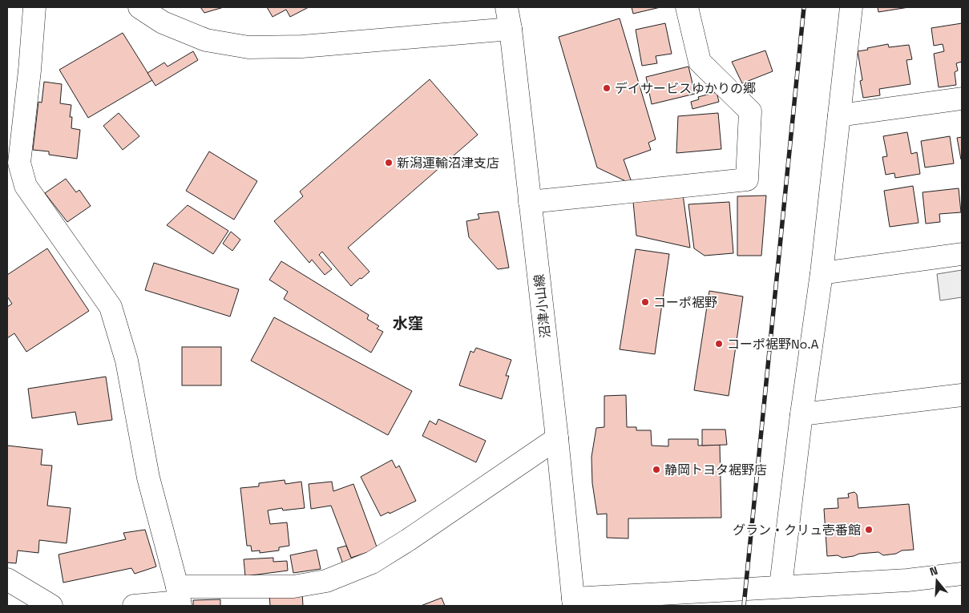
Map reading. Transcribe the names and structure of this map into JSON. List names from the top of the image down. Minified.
{"streets":{"street":["沼津小山線"]},"districts":["水窪"],"places":["デイサービスゆかりの郷","新潟運輸沼津支店","コーポ裾野","コーポ裾野No.A","静岡トヨタ裾野店","グラン・クリュ壱番館"],"north":"top"}
